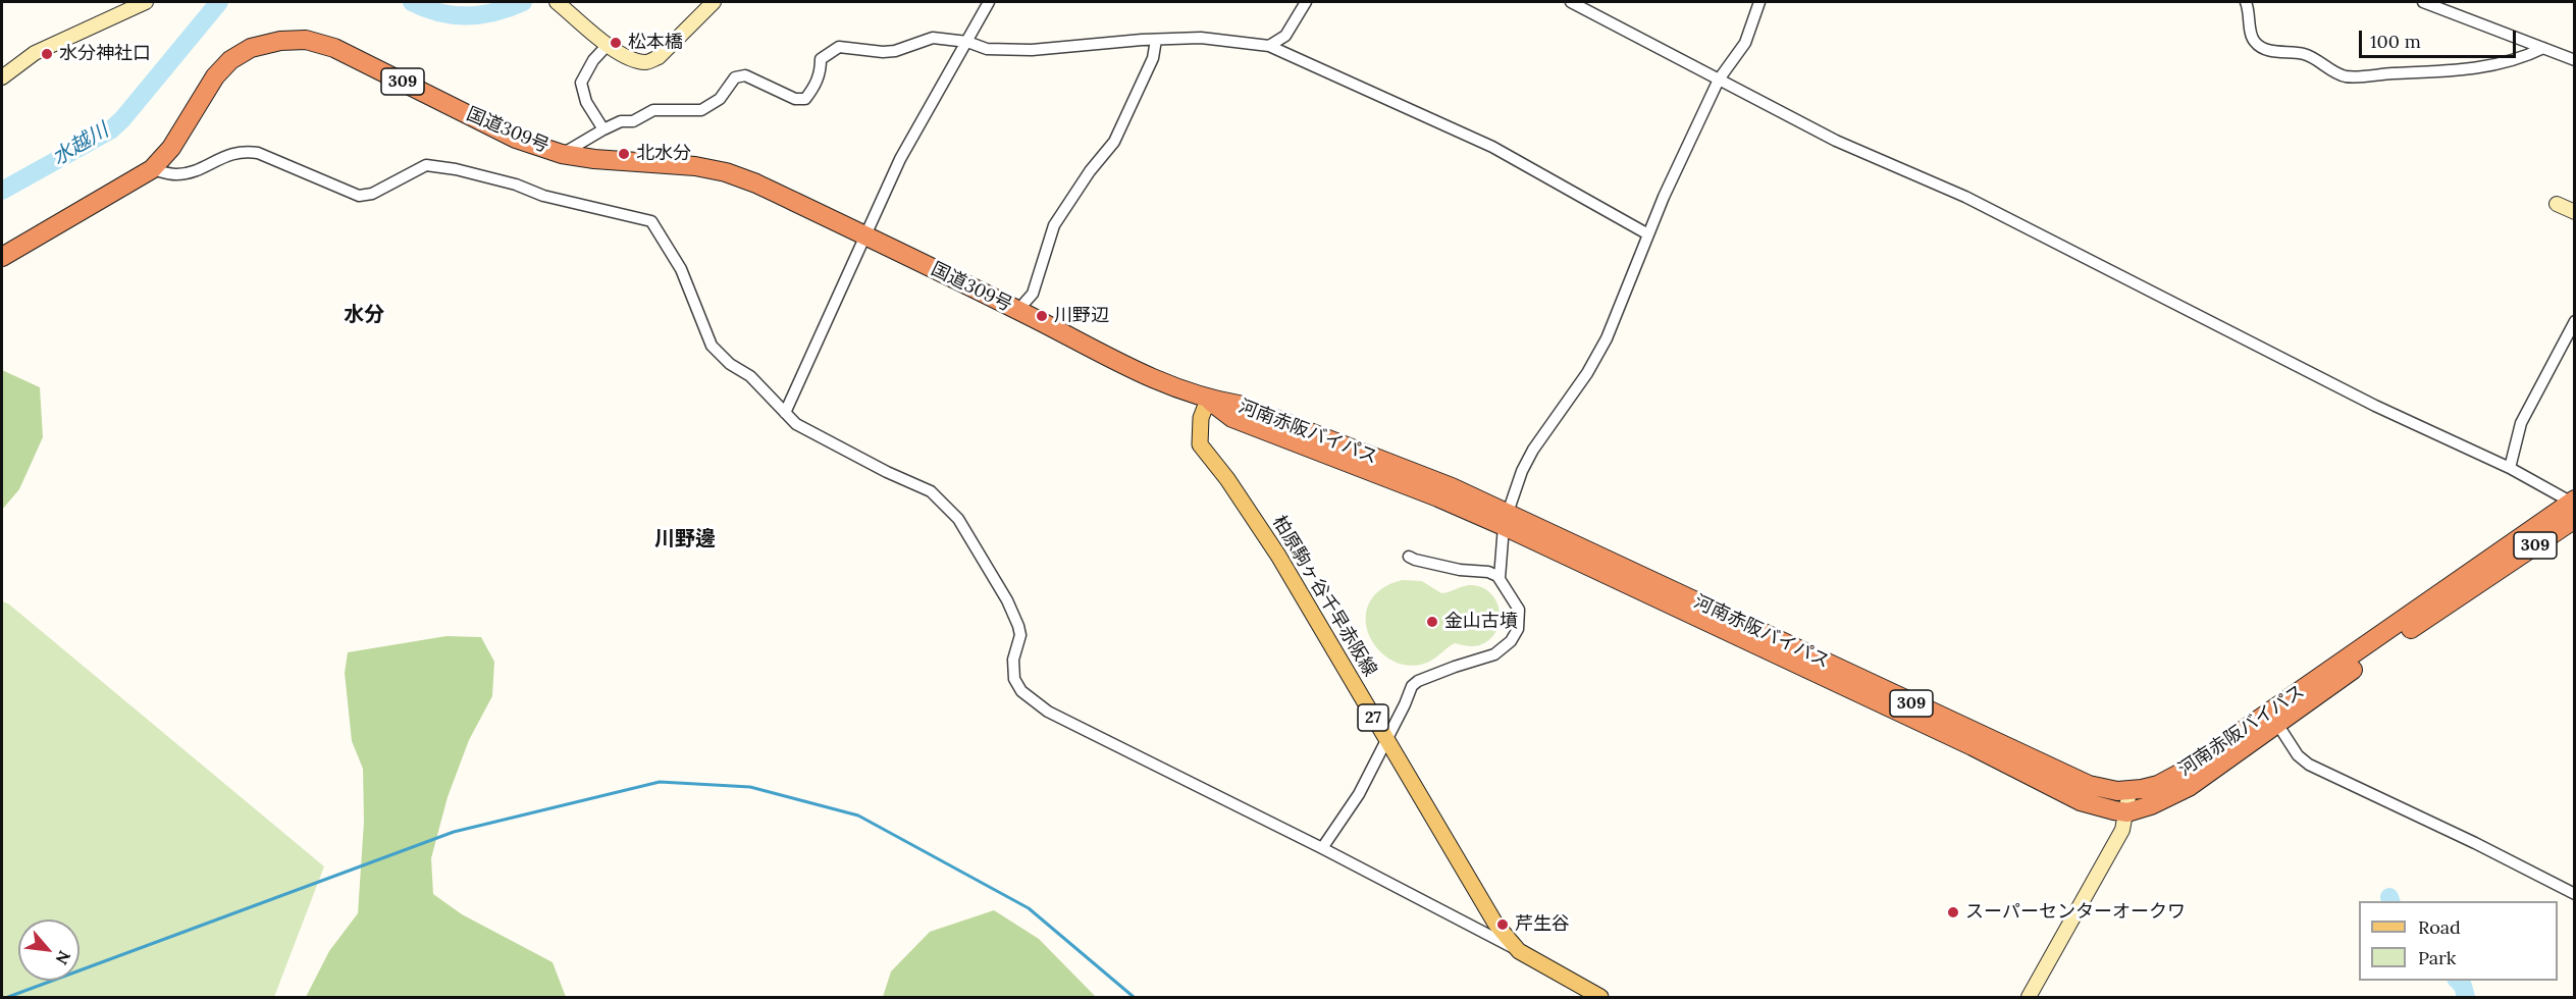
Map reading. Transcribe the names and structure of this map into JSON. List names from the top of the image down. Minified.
{"streets":{"highway":["309","国道309号","河南赤阪バイパス"],"main road":["柏原駒ヶ谷千早赤阪線","27"]},"crossings":[["国道309号","河南赤阪バイパス"],["国道309号","柏原駒ヶ谷千早赤阪線"],["河南赤阪バイパス","柏原駒ヶ谷千早赤阪線"]],"districts":["水分","川野邊"],"water":["水越川"],"places":["松本橋","水分神社口","北水分","川野辺","金山古墳","スーパーセンターオークワ","芹生谷"],"legend":["Road","Park"],"scale_bar":"100 m","north":"bottom right"}
